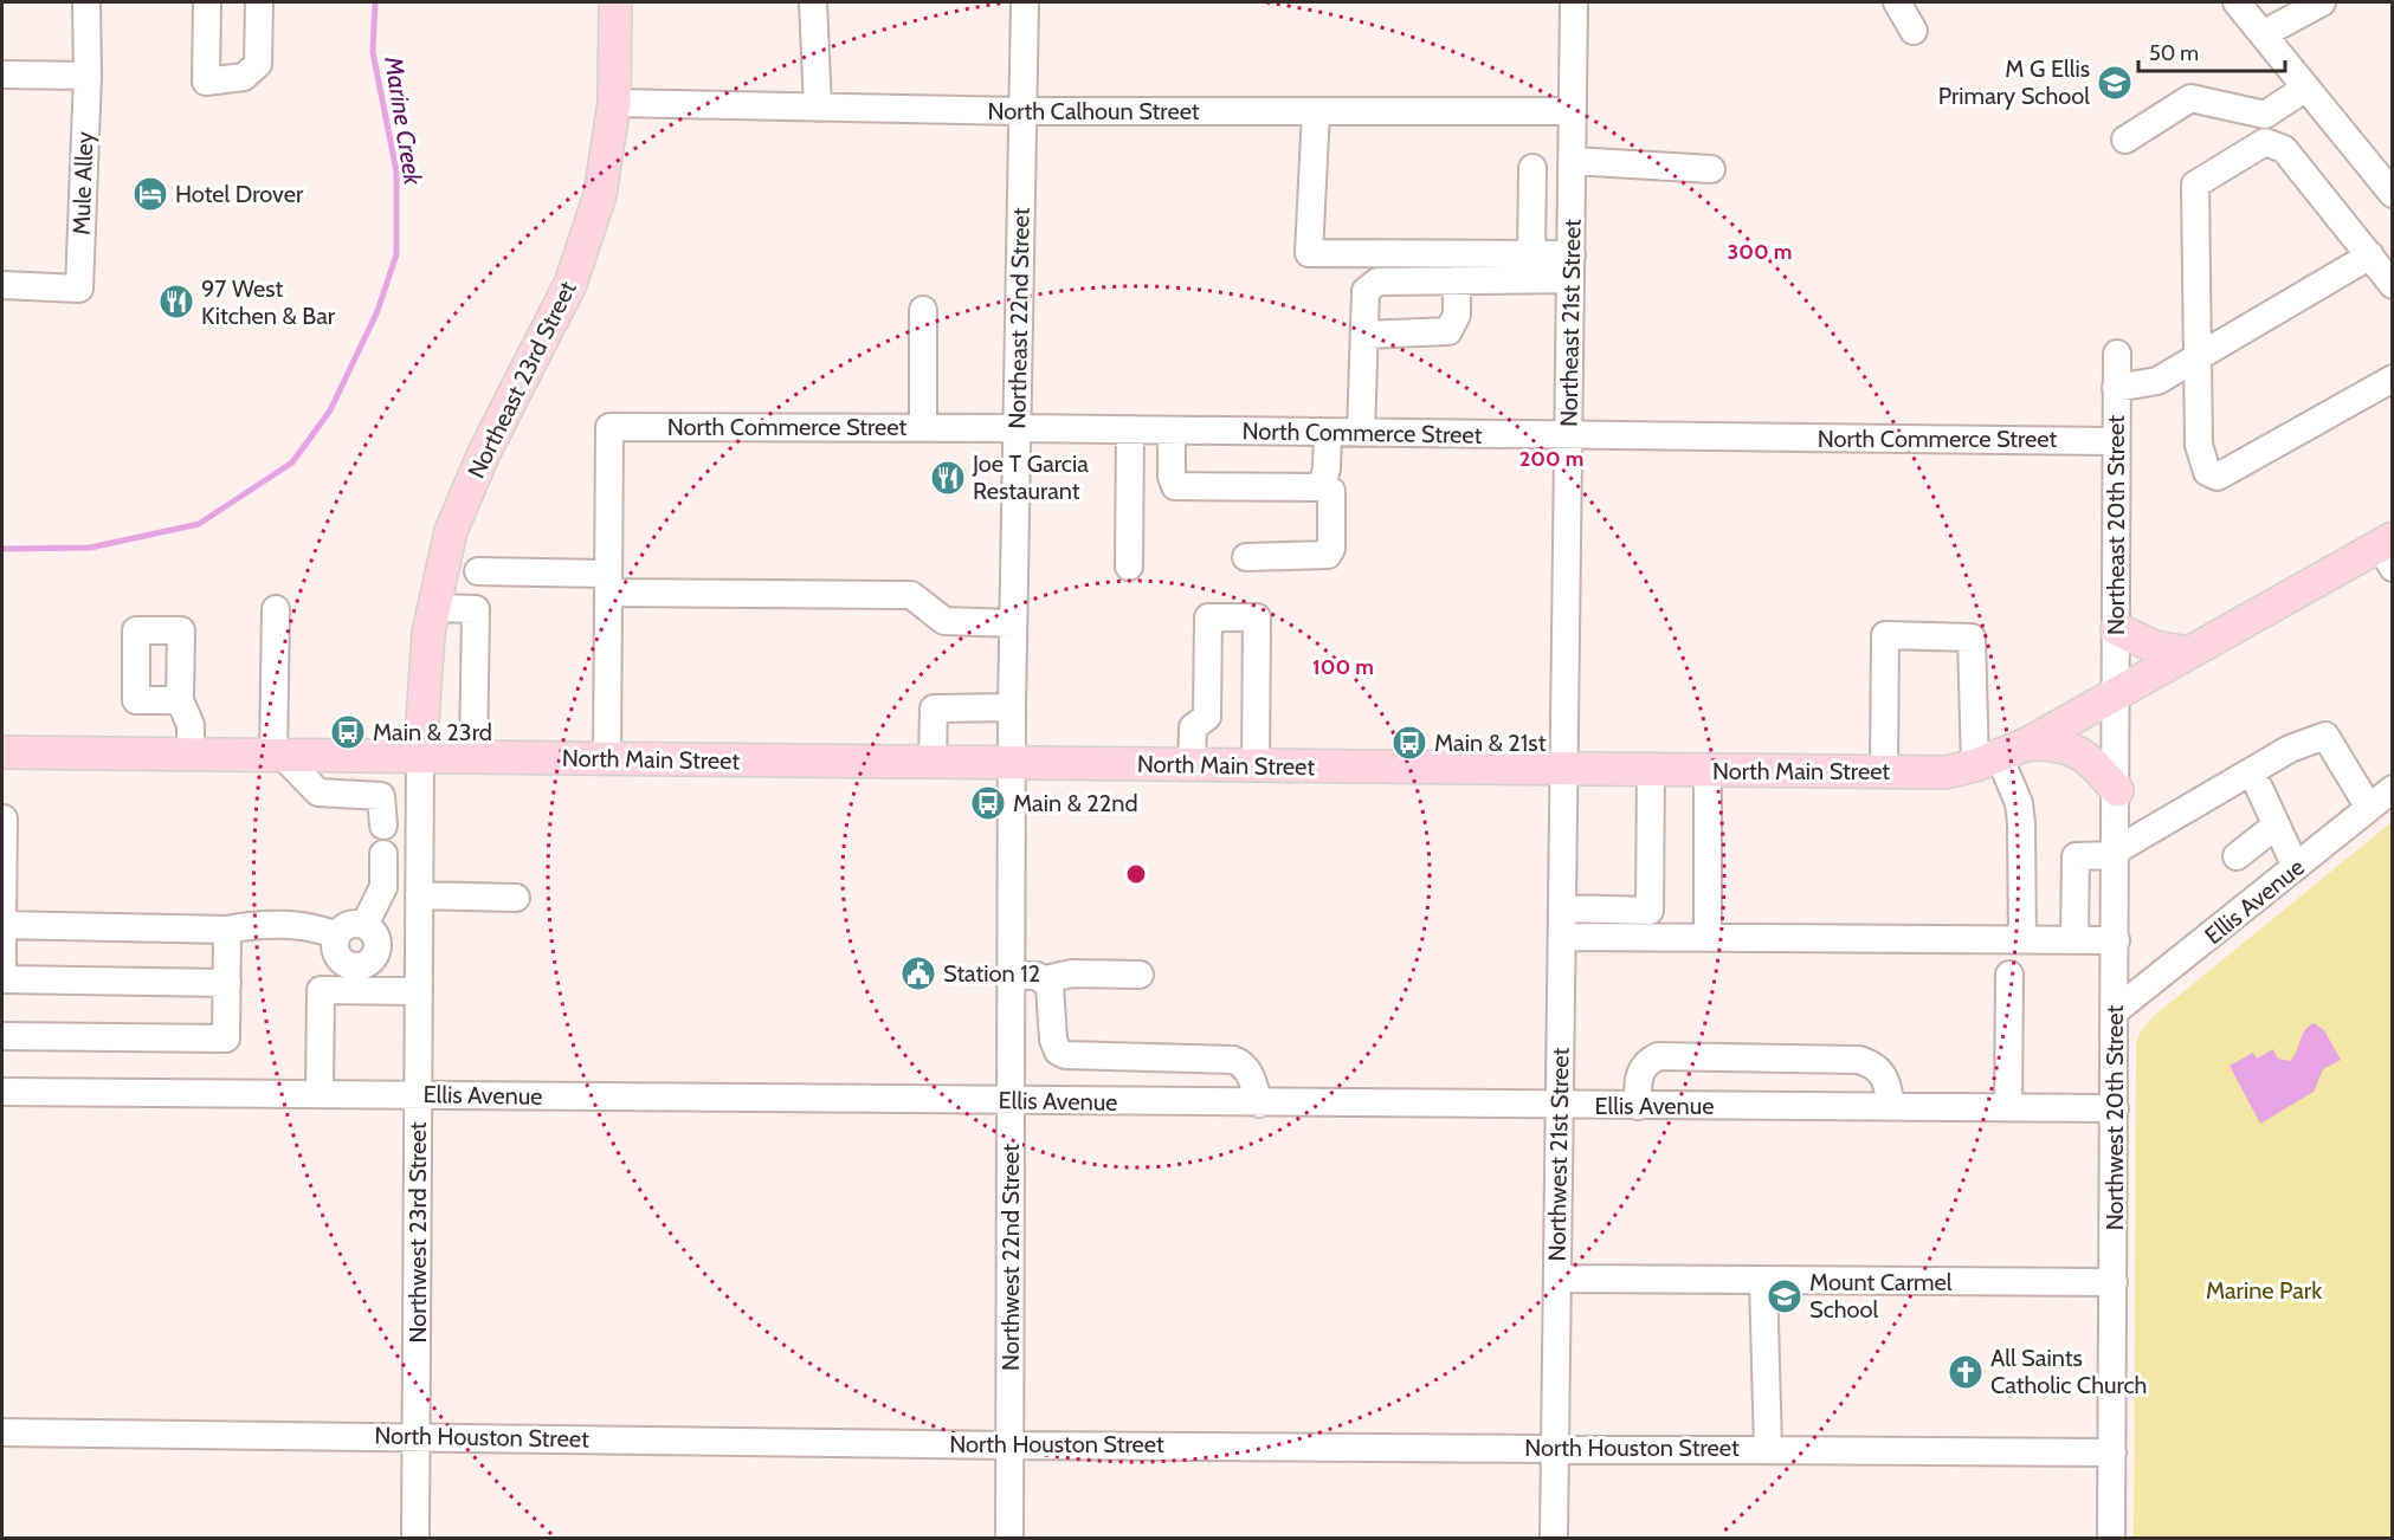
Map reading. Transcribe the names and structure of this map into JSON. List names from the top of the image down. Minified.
{"streets":{"main road":["Northeast 23rd Street","North Main Street"],"street":["North Calhoun Street","Mule Alley","Northeast 22nd Street","Northeast 21st Street","North Commerce Street","Northeast 20th Street","Ellis Avenue","Northwest 20th Street","Northwest 21st Street","Northwest 23rd Street","Northwest 22nd Street","North Houston Street"]},"crossings":[["North Calhoun Street","Northeast 22nd Street"],["North Calhoun Street","Northeast 21st Street"],["North Calhoun Street","Northeast 23rd Street"],["Northeast 22nd Street","North Commerce Street"],["Northeast 22nd Street","North Main Street"],["Northeast 22nd Street","Northwest 22nd Street"],["Northeast 21st Street","North Commerce Street"],["Northeast 21st Street","North Main Street"],["Northeast 21st Street","Northwest 21st Street"],["Northeast 23rd Street","North Main Street"],["Northeast 23rd Street","Northwest 23rd Street"],["North Commerce Street","Northeast 20th Street"],["Northeast 20th Street","North Main Street"],["Northeast 20th Street","Northwest 20th Street"],["North Main Street","Northwest 20th Street"],["North Main Street","Northwest 21st Street"],["North Main Street","Northwest 23rd Street"],["North Main Street","Northwest 22nd Street"],["Ellis Avenue","Northwest 20th Street"],["Ellis Avenue","Northwest 21st Street"],["Ellis Avenue","Northwest 23rd Street"],["Ellis Avenue","Northwest 22nd Street"],["Northwest 20th Street","North Houston Street"],["Northwest 21st Street","North Houston Street"],["Northwest 23rd Street","North Houston Street"],["Northwest 22nd Street","North Houston Street"]],"water":["Marine Creek"],"parks":["Marine Park"],"places":{"school or university":["M G Ellis Primary School","Mount Carmel School"],"hotel":["Hotel Drover"],"restaurant":["97 West Kitchen & Bar","Joe T Garcia Restaurant"],"bus stop":["Main & 23rd","Main & 21st","Main & 22nd"],"public building":["Station 12"],"church":["All Saints Catholic Church"]},"scale_bar":"50 m","rings":["300 m","200 m","100 m"]}
